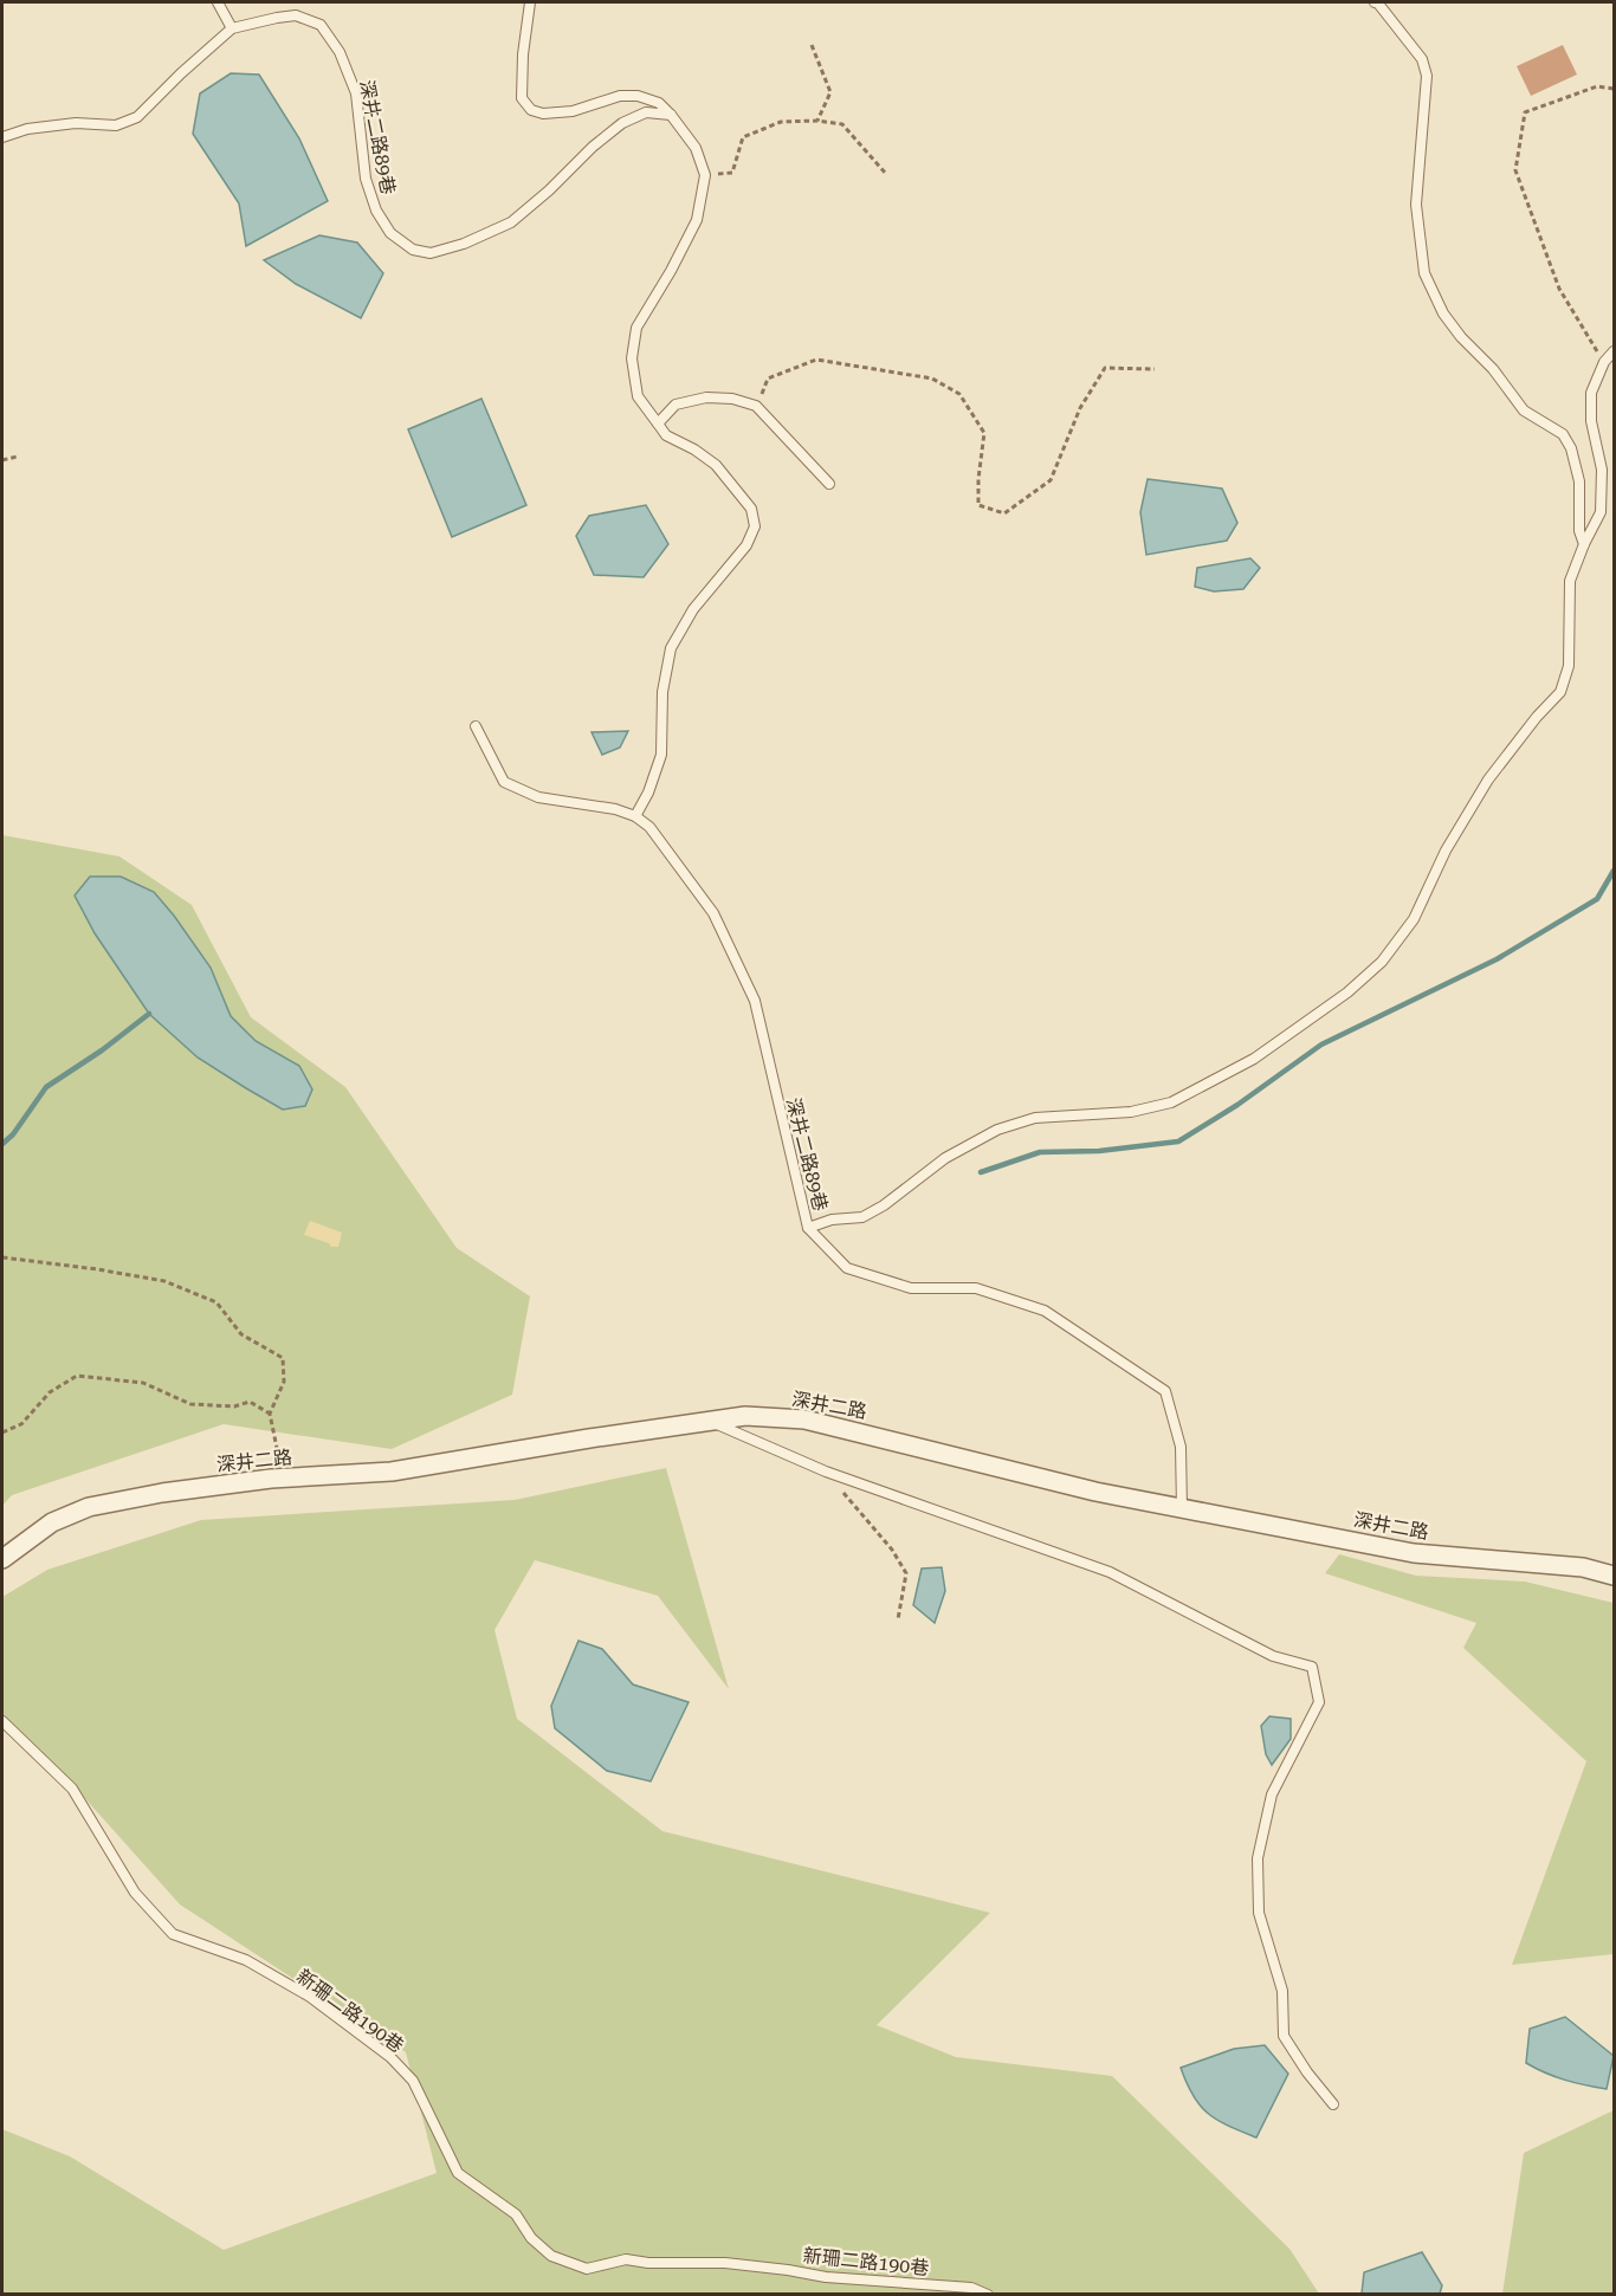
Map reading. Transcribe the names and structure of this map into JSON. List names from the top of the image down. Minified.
{"streets":{"street":["深井二路"],"lane":["深井二路89巷","新珊二路190巷"]},"crossings":[["深井二路89巷","深井二路"]]}
